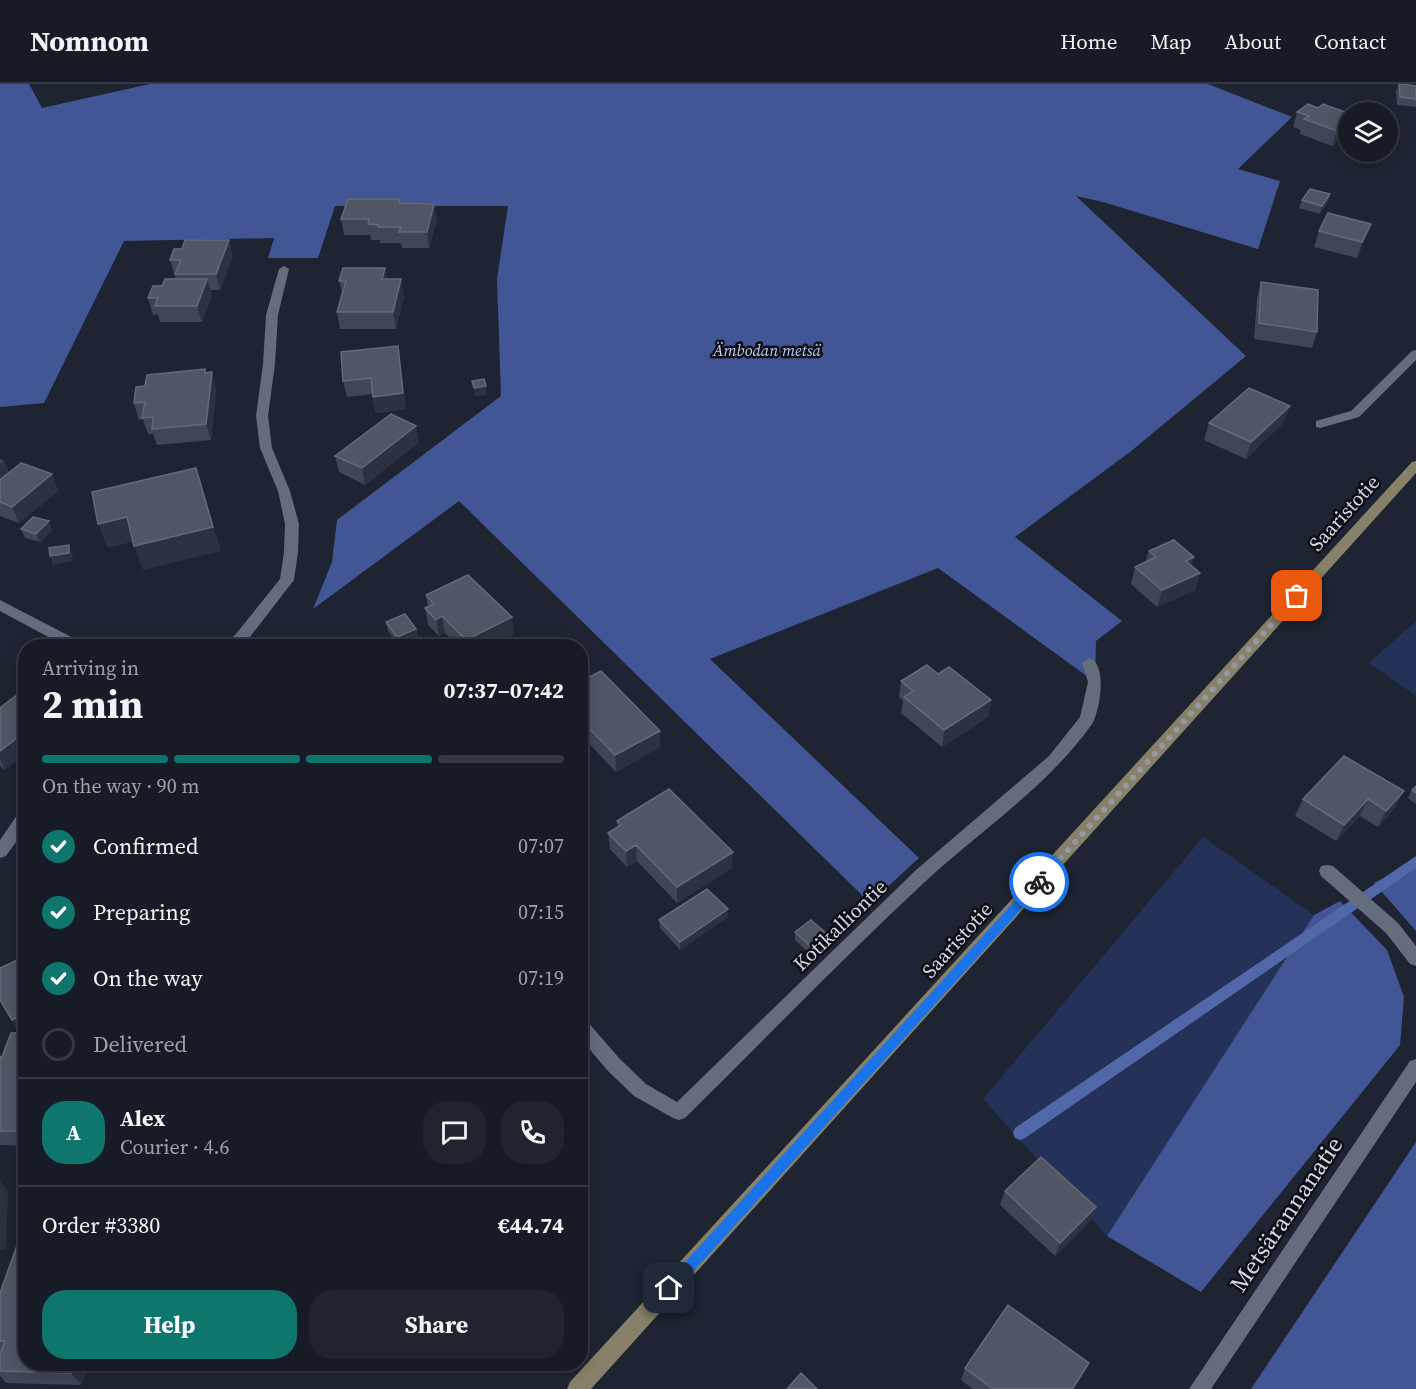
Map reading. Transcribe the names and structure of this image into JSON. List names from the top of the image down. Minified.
{"streets":{"main road":["Saaristotie"],"street":["Kotikalliontie","Metsärannanatie"]},"parks":["Ämbodan metsä"],"page":{"header":"Nomnom","nav":["Home","Map","About","Contact"],"heading":["2 min","Arriving in","07:37–07:42"],"panel":["Alex","Courier · 4.6","Order #3380","€44.74"],"bar":"On the way · 90 m","list":[["Confirmed","07:07"],["Preparing","07:15"],["On the way","07:19"],"Delivered"],"round":"A","buttons":["Help","Share"]}}
